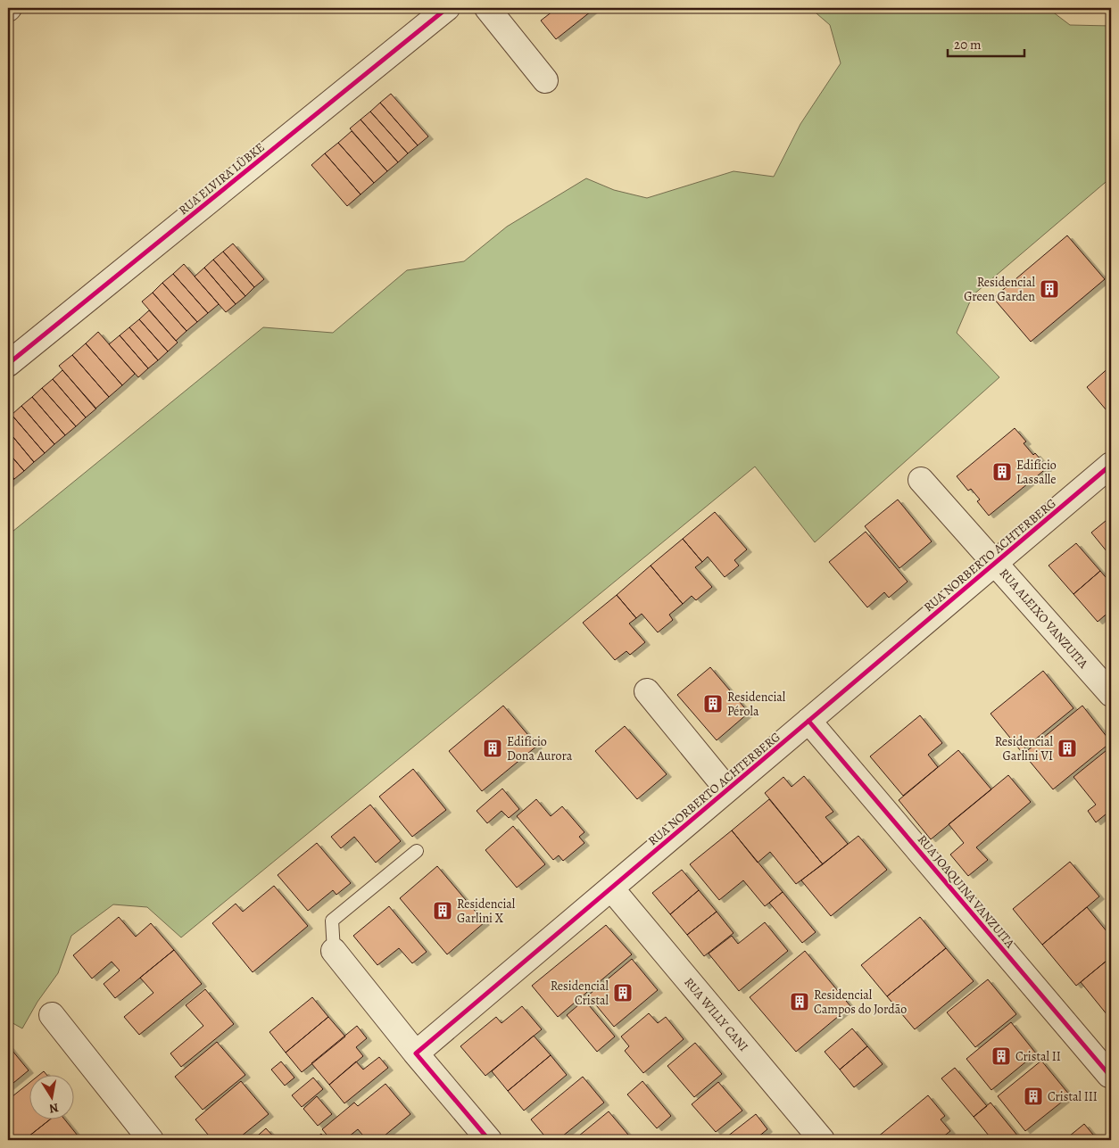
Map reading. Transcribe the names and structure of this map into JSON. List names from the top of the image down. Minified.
{"streets":{"street":["RUA ELVIRA LÜBKE","RUA NORBERTO ACHTERBERG","RUA ALEIXO VANZUITA","RUA JOAQUINA VANZUITA","RUA WILLY CANI"]},"crossings":[["RUA NORBERTO ACHTERBERG","RUA ALEIXO VANZUITA"],["RUA NORBERTO ACHTERBERG","RUA JOAQUINA VANZUITA"],["RUA NORBERTO ACHTERBERG","RUA WILLY CANI"]],"places":{"building":["Residencial Green Garden","Edifício Lassalle","Residencial Pérola","Edifício Dona Aurora","Residencial Garlini VI","Residencial Garlini X","Residencial Cristal","Residencial Campos do Jordão","Cristal II","Cristal III"]},"scale_bar":"20 m","north":"bottom"}
